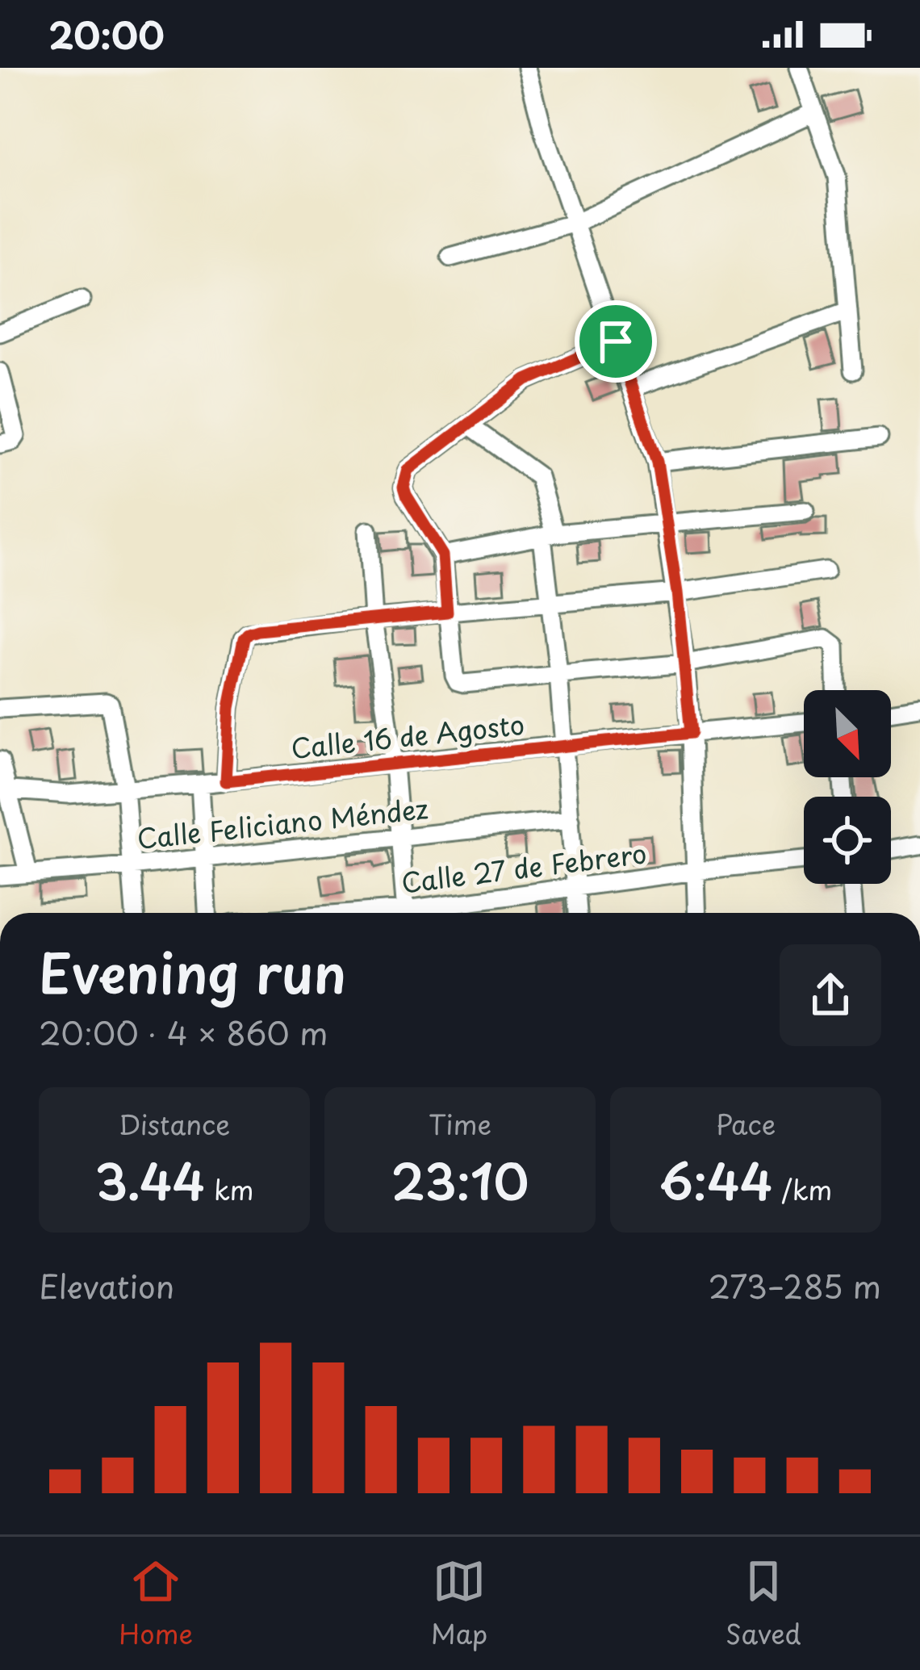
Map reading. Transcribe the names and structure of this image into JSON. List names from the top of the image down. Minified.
{"streets":{"street":["Calle 16 de Agosto","Calle Feliciano Méndez","Calle 27 de Febrero"]},"north":"bottom right","page":{"status":"20:00","heading":["Evening run","20:00 · 4 × 860 m"],"stats":[["Distance","3.44 km"],["Time","23:10"],["Pace","6:44 /km"]],"chart":["Elevation","273–285 m"],"tabs":["Home","Map","Saved"]}}
